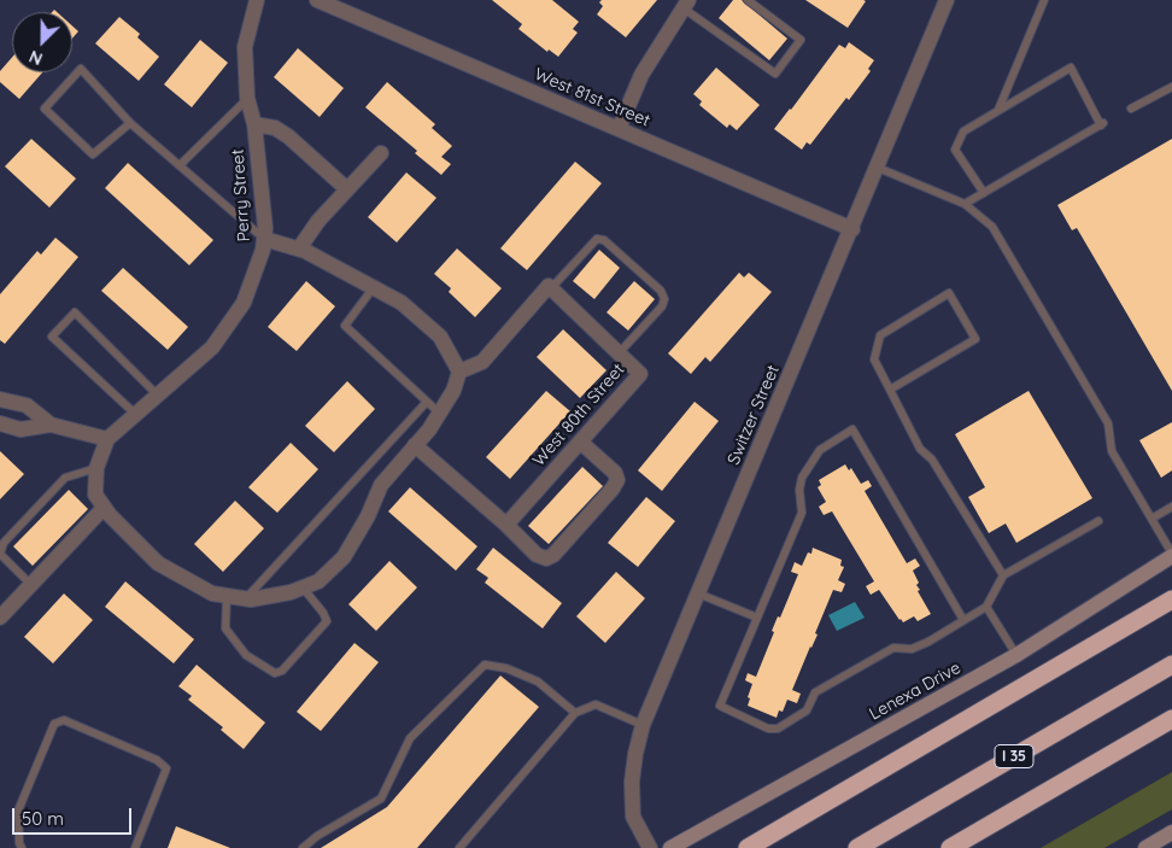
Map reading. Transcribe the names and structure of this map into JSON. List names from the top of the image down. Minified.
{"streets":{"highway":["I 35"],"street":["West 81st Street","Perry Street","West 80th Street","Switzer Street","Lenexa Drive"]},"crossings":[["West 81st Street","Switzer Street"]],"scale_bar":"50 m","north":"bottom left"}
